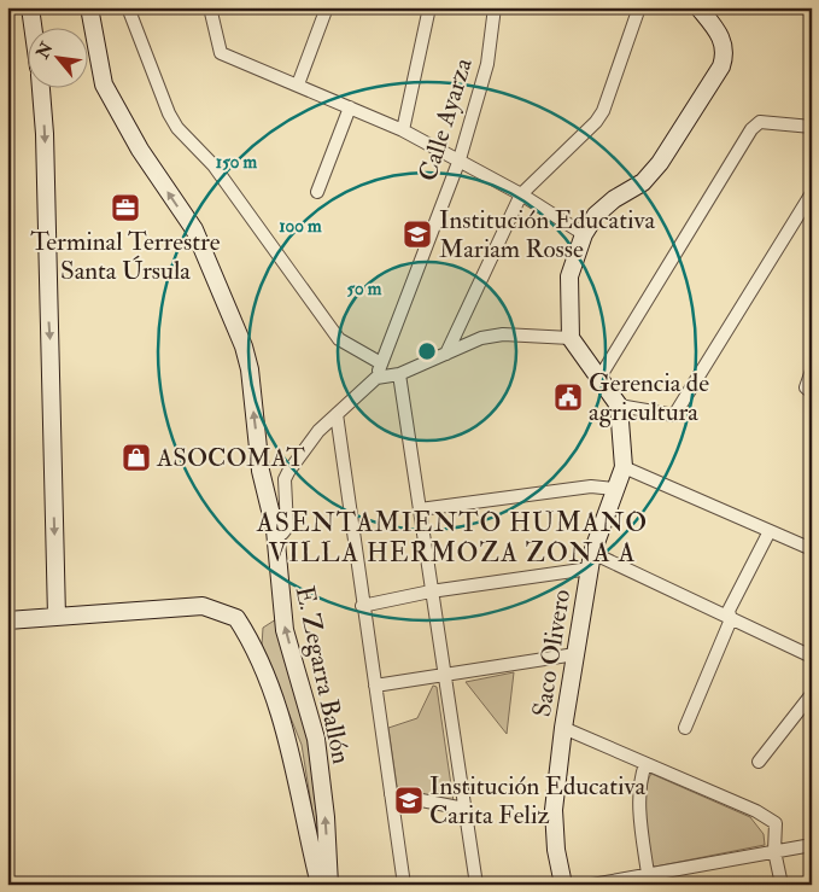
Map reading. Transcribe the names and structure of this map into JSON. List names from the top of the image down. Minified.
{"streets":{"street":["Calle Ayarza","Saco Olivero","E. Zegarra Ballón"]},"districts":["ASENTAMIENTO HUMANO VILLA HERMOZA ZONA A"],"places":{"office":["Terminal Terrestre Santa Úrsula"],"school or university":["Institución Educativa Mariam Rosse","Institución Educativa Carita Feliz"],"public building":["Gerencia de agricultura"],"shop":["ASOCOMAT"]},"north":"top left","rings":["150 m","100 m","50 m"]}
